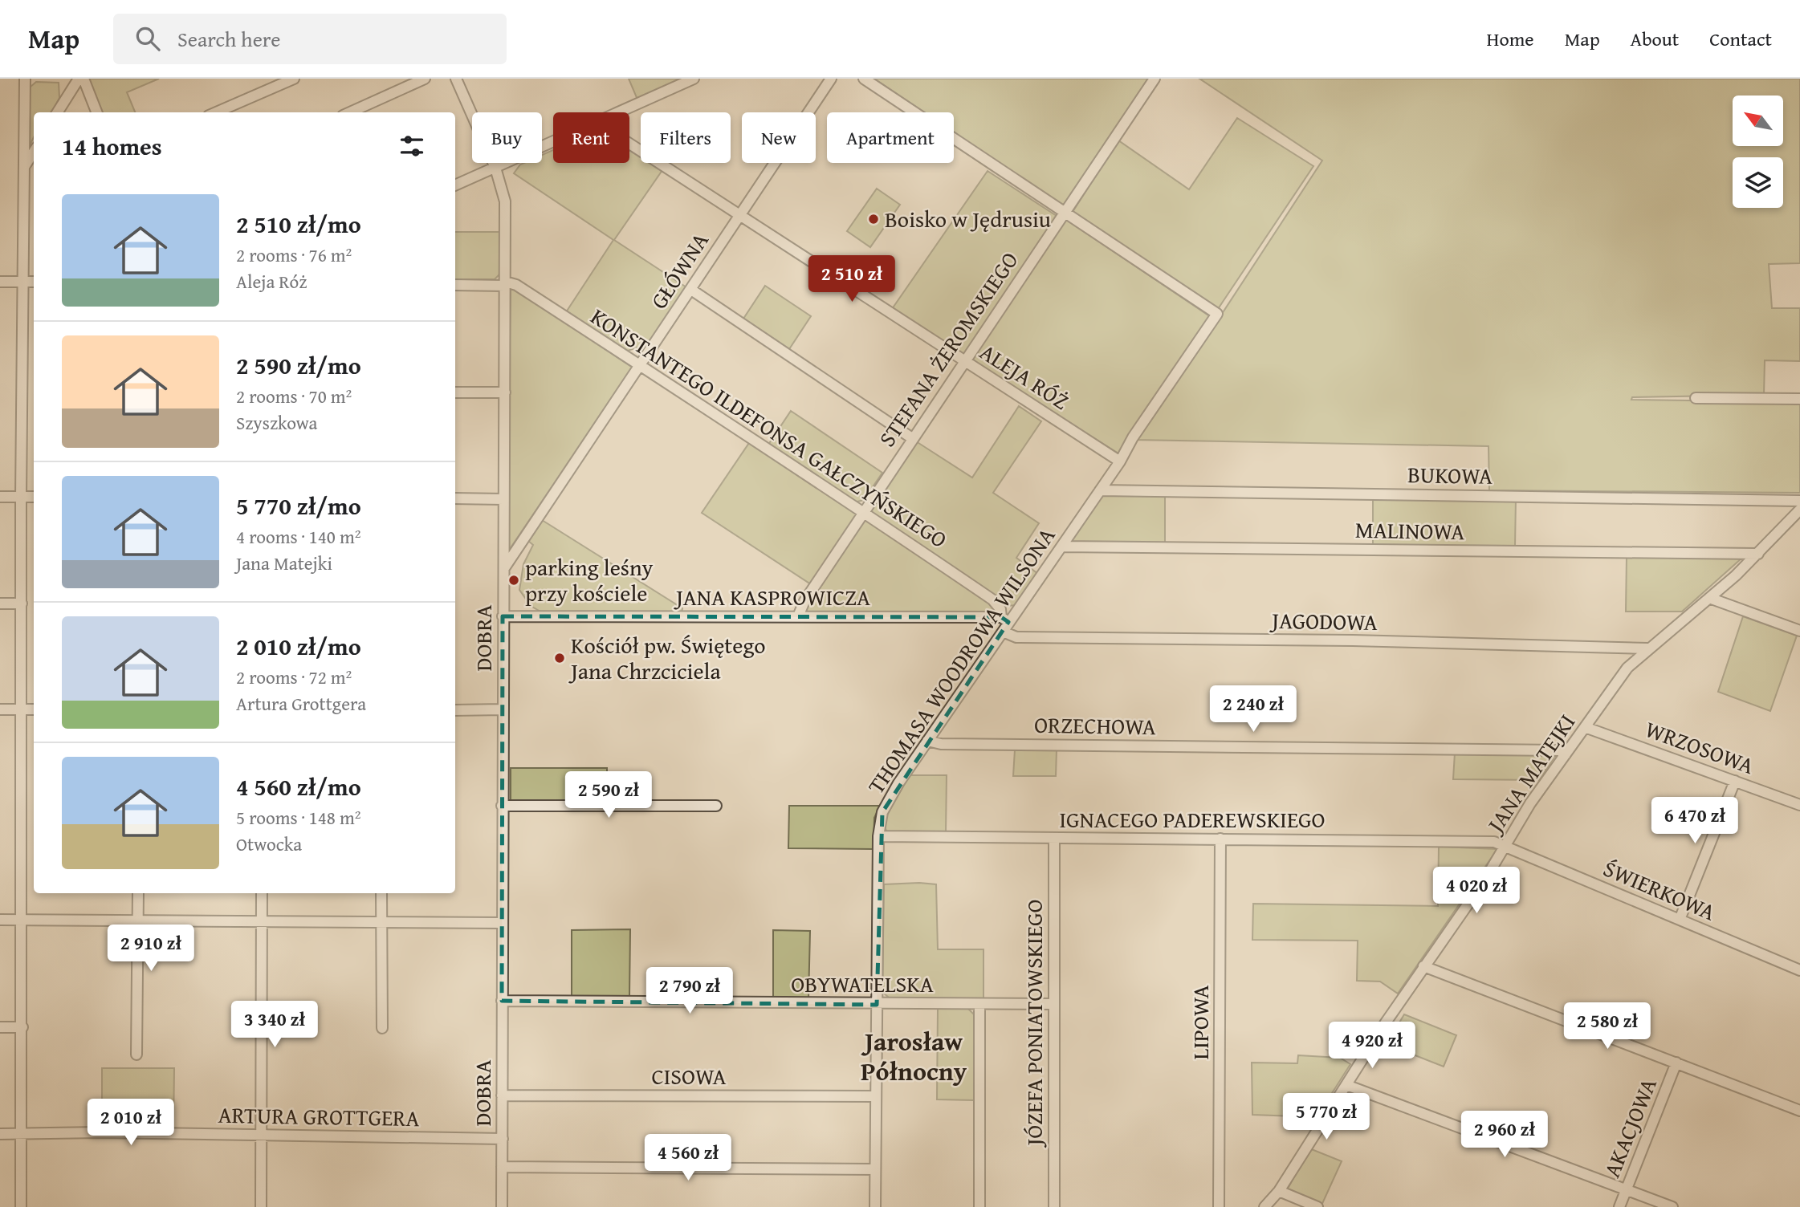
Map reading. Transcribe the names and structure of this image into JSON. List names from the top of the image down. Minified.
{"streets":{"street":["GŁÓWNA","STEFANA ŻEROMSKIEGO","ALEJA RÓŻ","KONSTANTEGO ILDEFONSA GAŁCZYŃSKIEGO","BUKOWA","MALINOWA","JANA KASPROWICZA","JAGODOWA","DOBRA","THOMASA WOODROWA WILSONA","ORZECHOWA","WRZOSOWA","JANA MATEJKI","IGNACEGO PADEREWSKIEGO","ŚWIERKOWA","OBYWATELSKA","JÓZEFA PONIATOWSKIEGO","LIPOWA","CISOWA","ARTURA GROTTGERA","AKACJOWA"]},"crossings":[["GŁÓWNA","ALEJA RÓŻ"],["GŁÓWNA","KONSTANTEGO ILDEFONSA GAŁCZYŃSKIEGO"],["GŁÓWNA","DOBRA"],["STEFANA ŻEROMSKIEGO","ALEJA RÓŻ"],["STEFANA ŻEROMSKIEGO","KONSTANTEGO ILDEFONSA GAŁCZYŃSKIEGO"],["STEFANA ŻEROMSKIEGO","JANA KASPROWICZA"],["STEFANA ŻEROMSKIEGO","THOMASA WOODROWA WILSONA"],["ALEJA RÓŻ","THOMASA WOODROWA WILSONA"],["KONSTANTEGO ILDEFONSA GAŁCZYŃSKIEGO","JANA KASPROWICZA"],["KONSTANTEGO ILDEFONSA GAŁCZYŃSKIEGO","DOBRA"],["KONSTANTEGO ILDEFONSA GAŁCZYŃSKIEGO","THOMASA WOODROWA WILSONA"],["BUKOWA","THOMASA WOODROWA WILSONA"],["MALINOWA","THOMASA WOODROWA WILSONA"],["MALINOWA","JANA MATEJKI"],["JANA KASPROWICZA","DOBRA"],["JANA KASPROWICZA","THOMASA WOODROWA WILSONA"],["JAGODOWA","THOMASA WOODROWA WILSONA"],["JAGODOWA","JANA MATEJKI"],["DOBRA","OBYWATELSKA"],["DOBRA","CISOWA"],["DOBRA","ARTURA GROTTGERA"],["THOMASA WOODROWA WILSONA","ORZECHOWA"],["THOMASA WOODROWA WILSONA","IGNACEGO PADEREWSKIEGO"],["THOMASA WOODROWA WILSONA","OBYWATELSKA"],["THOMASA WOODROWA WILSONA","CISOWA"],["ORZECHOWA","JANA MATEJKI"],["WRZOSOWA","JANA MATEJKI"],["JANA MATEJKI","IGNACEGO PADEREWSKIEGO"],["JANA MATEJKI","ŚWIERKOWA"],["IGNACEGO PADEREWSKIEGO","ŚWIERKOWA"],["IGNACEGO PADEREWSKIEGO","JÓZEFA PONIATOWSKIEGO"],["IGNACEGO PADEREWSKIEGO","LIPOWA"],["OBYWATELSKA","JÓZEFA PONIATOWSKIEGO"]],"districts":["Jarosław Północny"],"places":["Boisko w Jędrusiu","parking leśny przy kościele","Kościół pw. Świętego Jana Chrzciciela"],"north":"top left","page":{"header":"Map","search":"Search here","nav":["Home","Map","About","Contact"],"chip":["Buy","Rent","Filters","New","Apartment"],"heading":"14 homes","list":[{"name":"2 510 zł/mo","note":"2 rooms · 76 m² · Aleja Róż"},{"name":"2 590 zł/mo","note":"2 rooms · 70 m² · Szyszkowa"},{"name":"5 770 zł/mo","note":"4 rooms · 140 m² · Jana Matejki"},{"name":"2 010 zł/mo","note":"2 rooms · 72 m² · Artura Grottgera"},{"name":"4 560 zł/mo","note":"5 rooms · 148 m² · Otwocka"}],"price":["2 510 zł","2 240 zł","2 590 zł","6 470 zł","4 020 zł","2 910 zł","2 790 zł","3 340 zł","2 580 zł","4 920 zł","5 770 zł","2 010 zł","2 960 zł","4 560 zł"]}}
